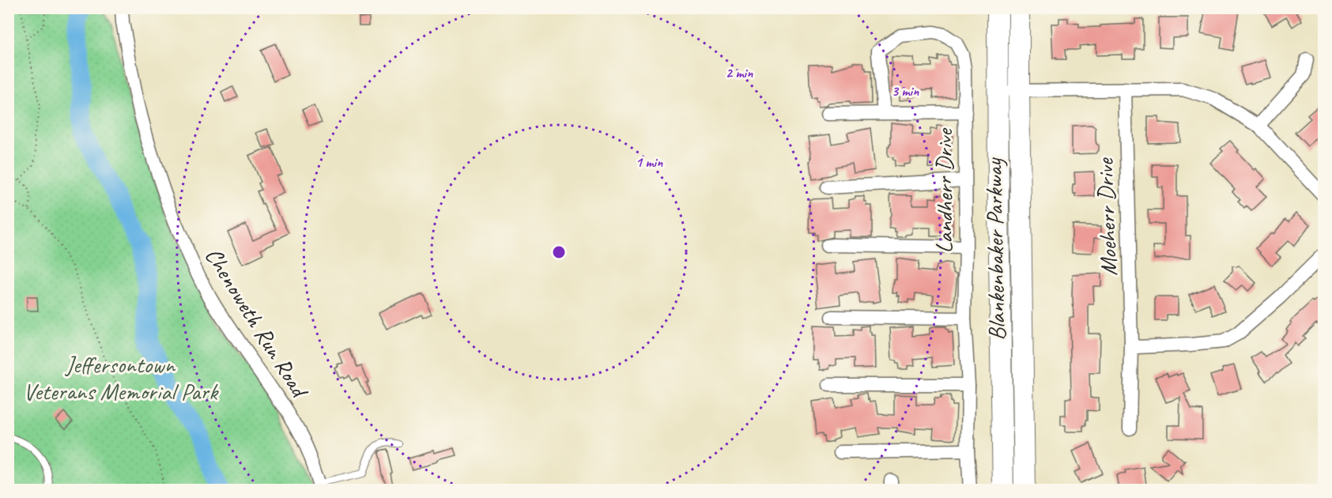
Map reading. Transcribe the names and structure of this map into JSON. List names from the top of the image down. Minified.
{"streets":{"main road":["Blankenbaker Parkway"],"street":["Landherr Drive","Moeherr Drive","Chenoweth Run Road"]},"parks":["Jeffersontown Veterans Memorial Park"],"rings":["2 min","3 min","1 min"]}
